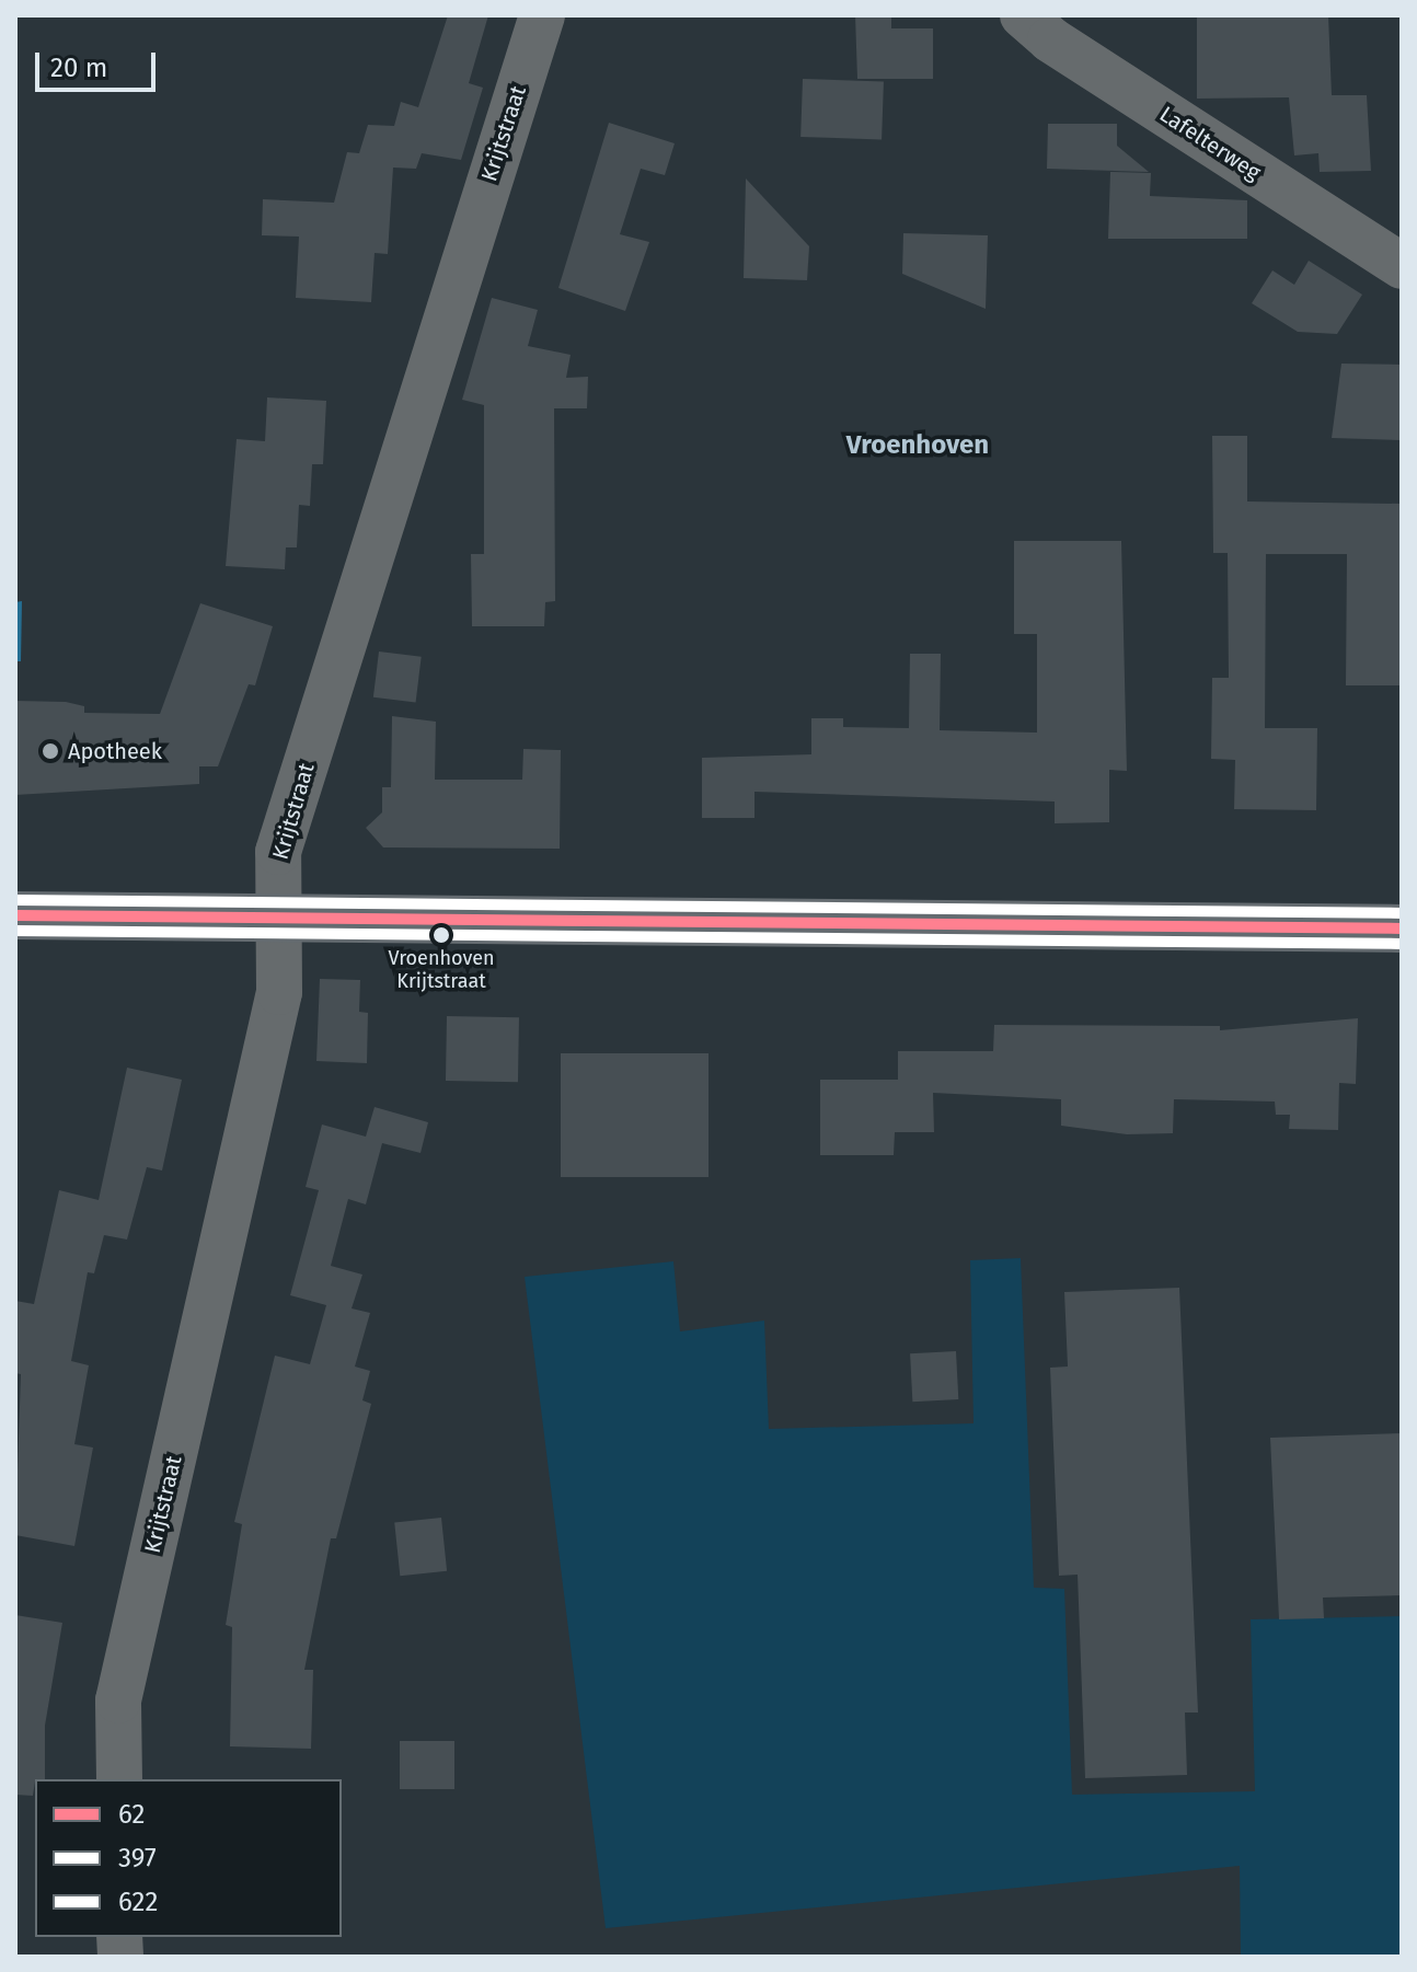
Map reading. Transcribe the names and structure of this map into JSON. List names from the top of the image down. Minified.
{"streets":{"street":["Krijtstraat","Lafelterweg"]},"districts":["Vroenhoven"],"places":["Apotheek","Vroenhoven Krijtstraat"],"lines":["transit line 622","transit line 62","transit line 397"],"legend":["62","397","622"],"scale_bar":"20 m"}
